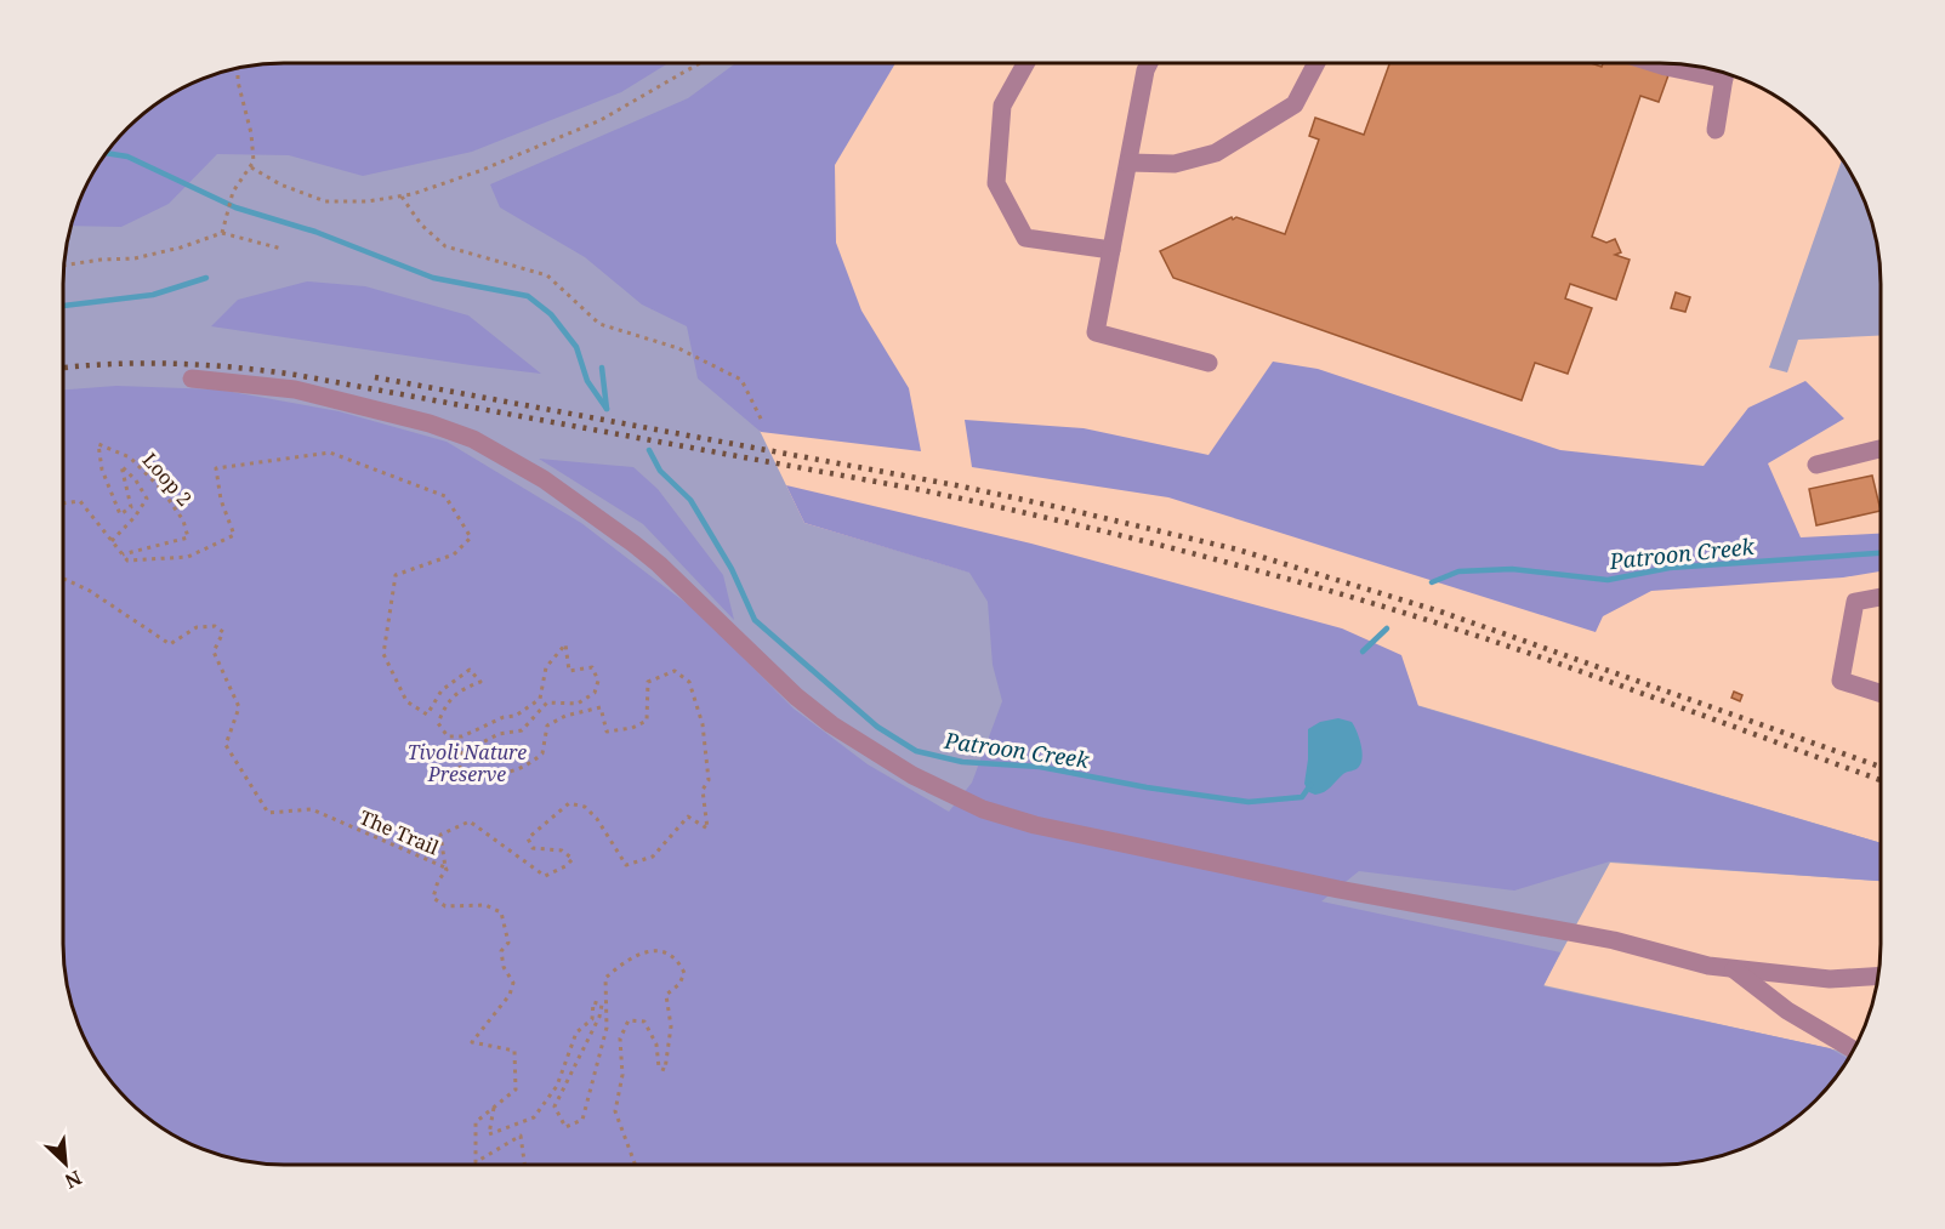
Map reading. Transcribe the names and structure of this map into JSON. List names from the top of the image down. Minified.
{"streets":{"path":["Loop 2","The Trail"]},"crossings":[["Loop 2","The Trail"]],"water":["Patroon Creek"],"parks":["Tivoli Nature Preserve"],"north":"bottom right"}
